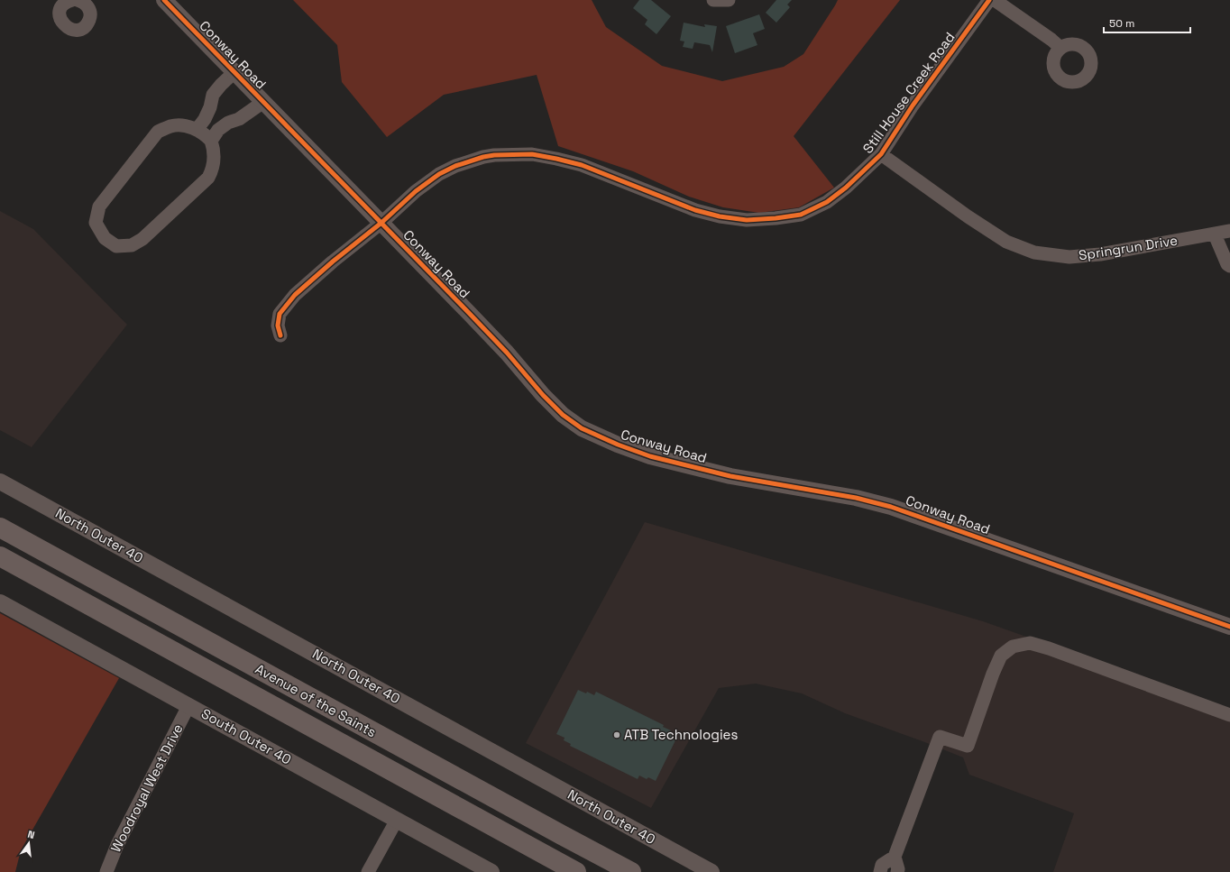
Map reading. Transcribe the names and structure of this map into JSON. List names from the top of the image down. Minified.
{"streets":{"highway":["Avenue of the Saints"],"street":["Conway Road","Still House Creek Road","Springrun Drive","North Outer 40","South Outer 40","Woodroyal West Drive"]},"crossings":[["Conway Road","Still House Creek Road"],["Still House Creek Road","Springrun Drive"],["South Outer 40","Woodroyal West Drive"]],"places":["ATB Technologies"],"scale_bar":"50 m","north":"top"}
